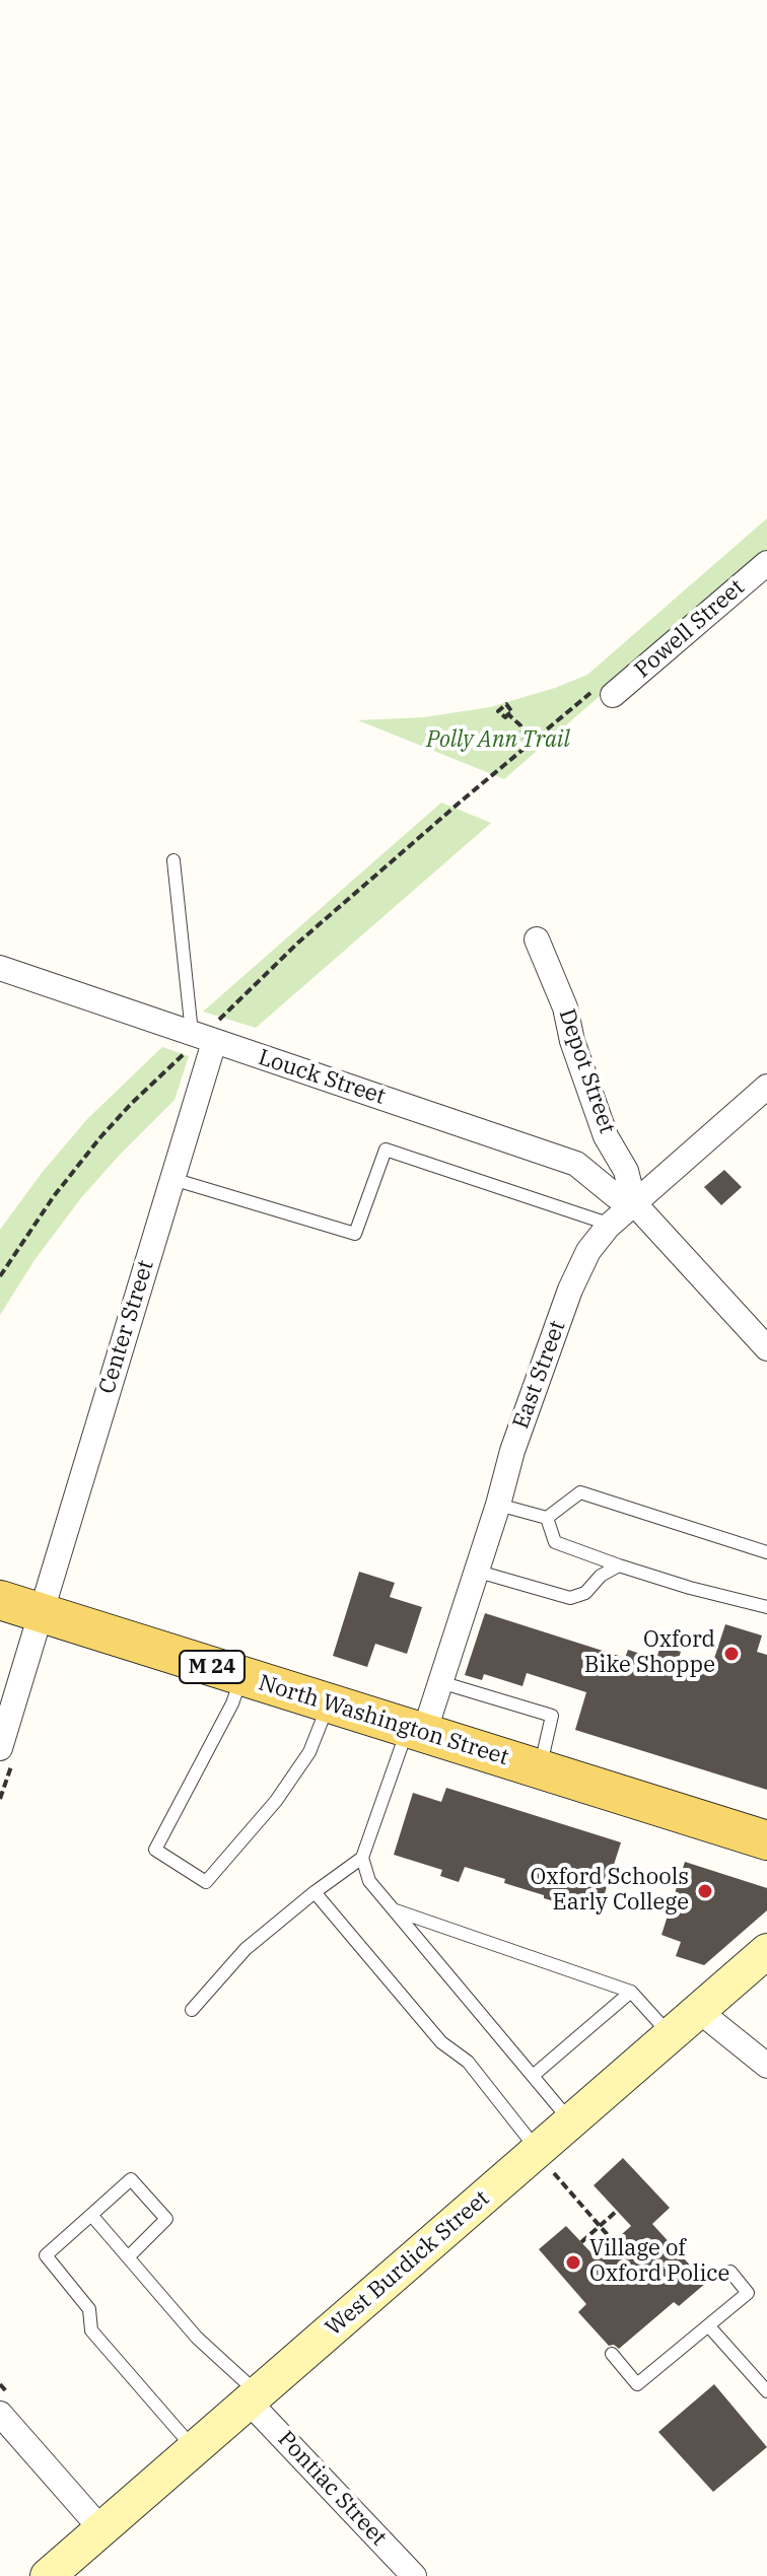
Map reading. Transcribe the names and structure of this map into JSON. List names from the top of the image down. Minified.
{"streets":{"main road":["M 24","North Washington Street"],"street":["Powell Street","Depot Street","Louck Street","Center Street","East Street","West Burdick Street","Pontiac Street"]},"crossings":[["Depot Street","Louck Street"],["Depot Street","East Street"],["Louck Street","Center Street"],["Louck Street","East Street"],["Center Street","North Washington Street"],["East Street","North Washington Street"],["West Burdick Street","Pontiac Street"]],"parks":["Polly Ann Trail"],"places":["Oxford Bike Shoppe","Oxford Schools Early College","Village of Oxford Police"]}
